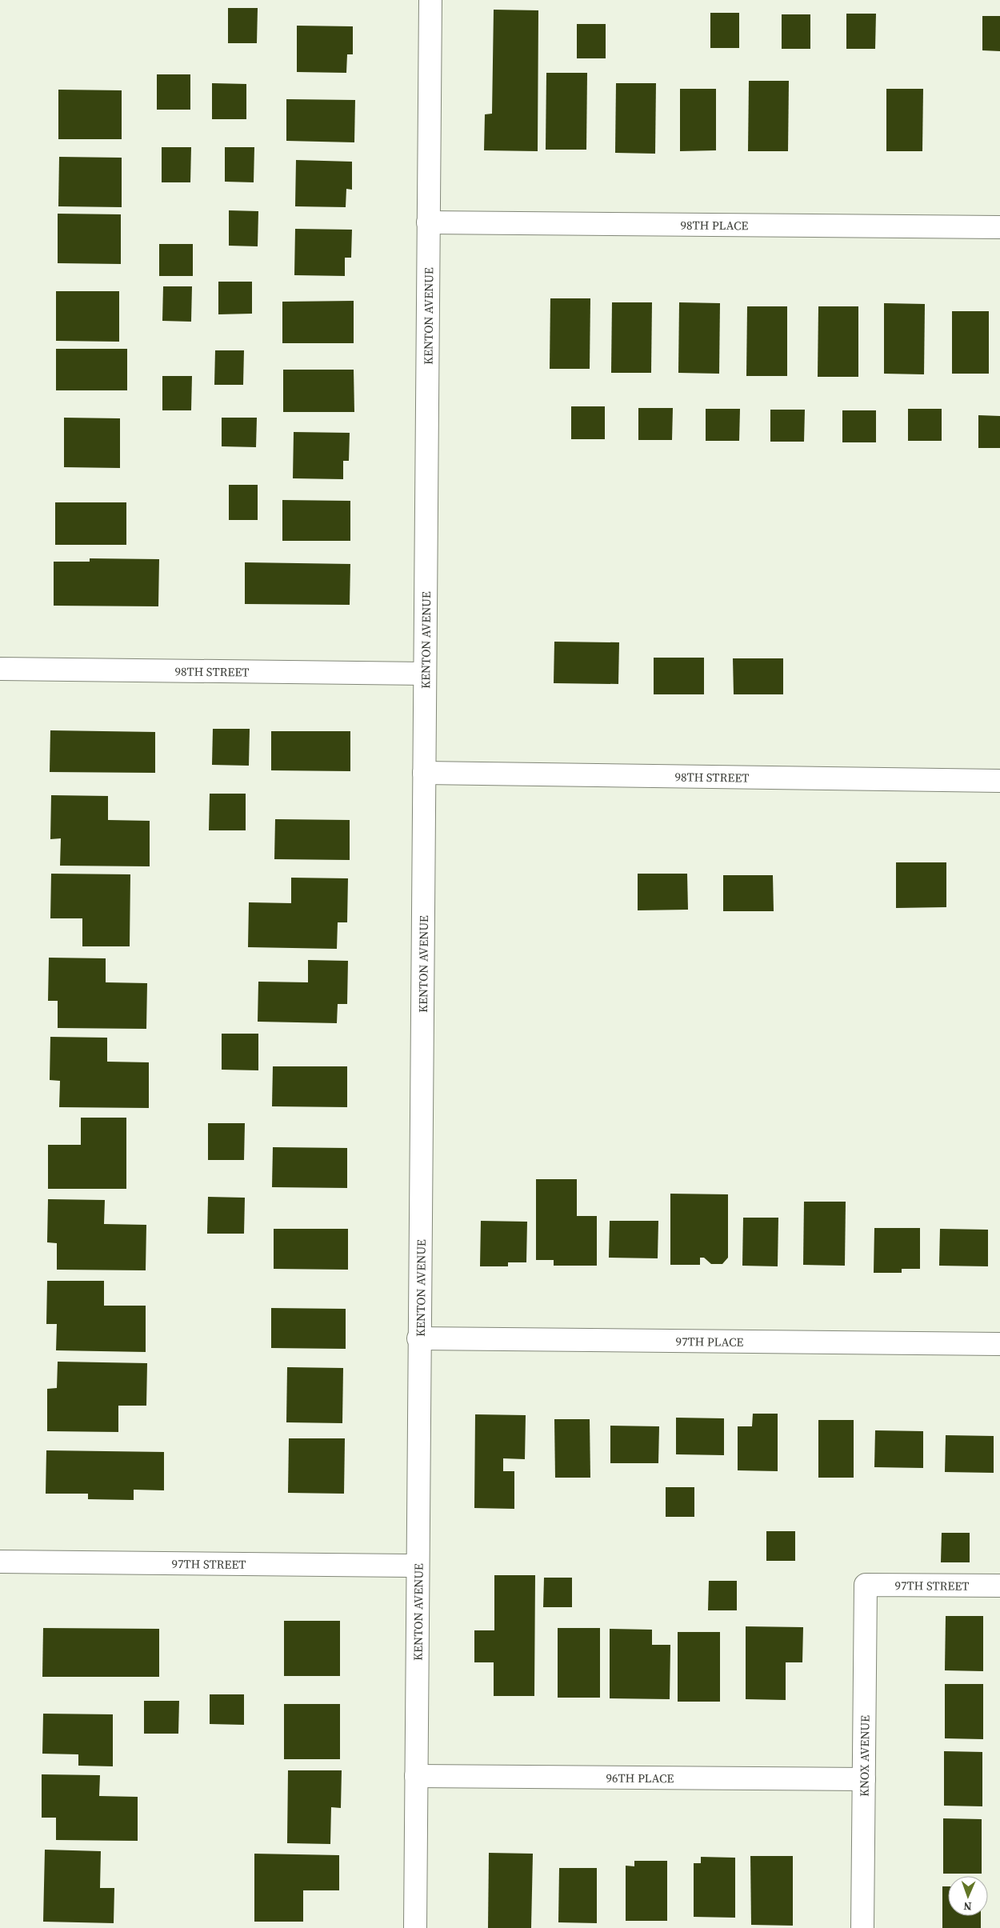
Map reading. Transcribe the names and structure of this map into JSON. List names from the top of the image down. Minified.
{"streets":{"street":["98TH PLACE","KENTON AVENUE","98TH STREET","97TH PLACE","97TH STREET","KNOX AVENUE","96TH PLACE"]},"crossings":[["98TH PLACE","KENTON AVENUE"],["KENTON AVENUE","98TH STREET"],["KENTON AVENUE","97TH PLACE"],["KENTON AVENUE","97TH STREET"],["KENTON AVENUE","96TH PLACE"],["97TH STREET","KNOX AVENUE"],["KNOX AVENUE","96TH PLACE"]],"north":"bottom"}
